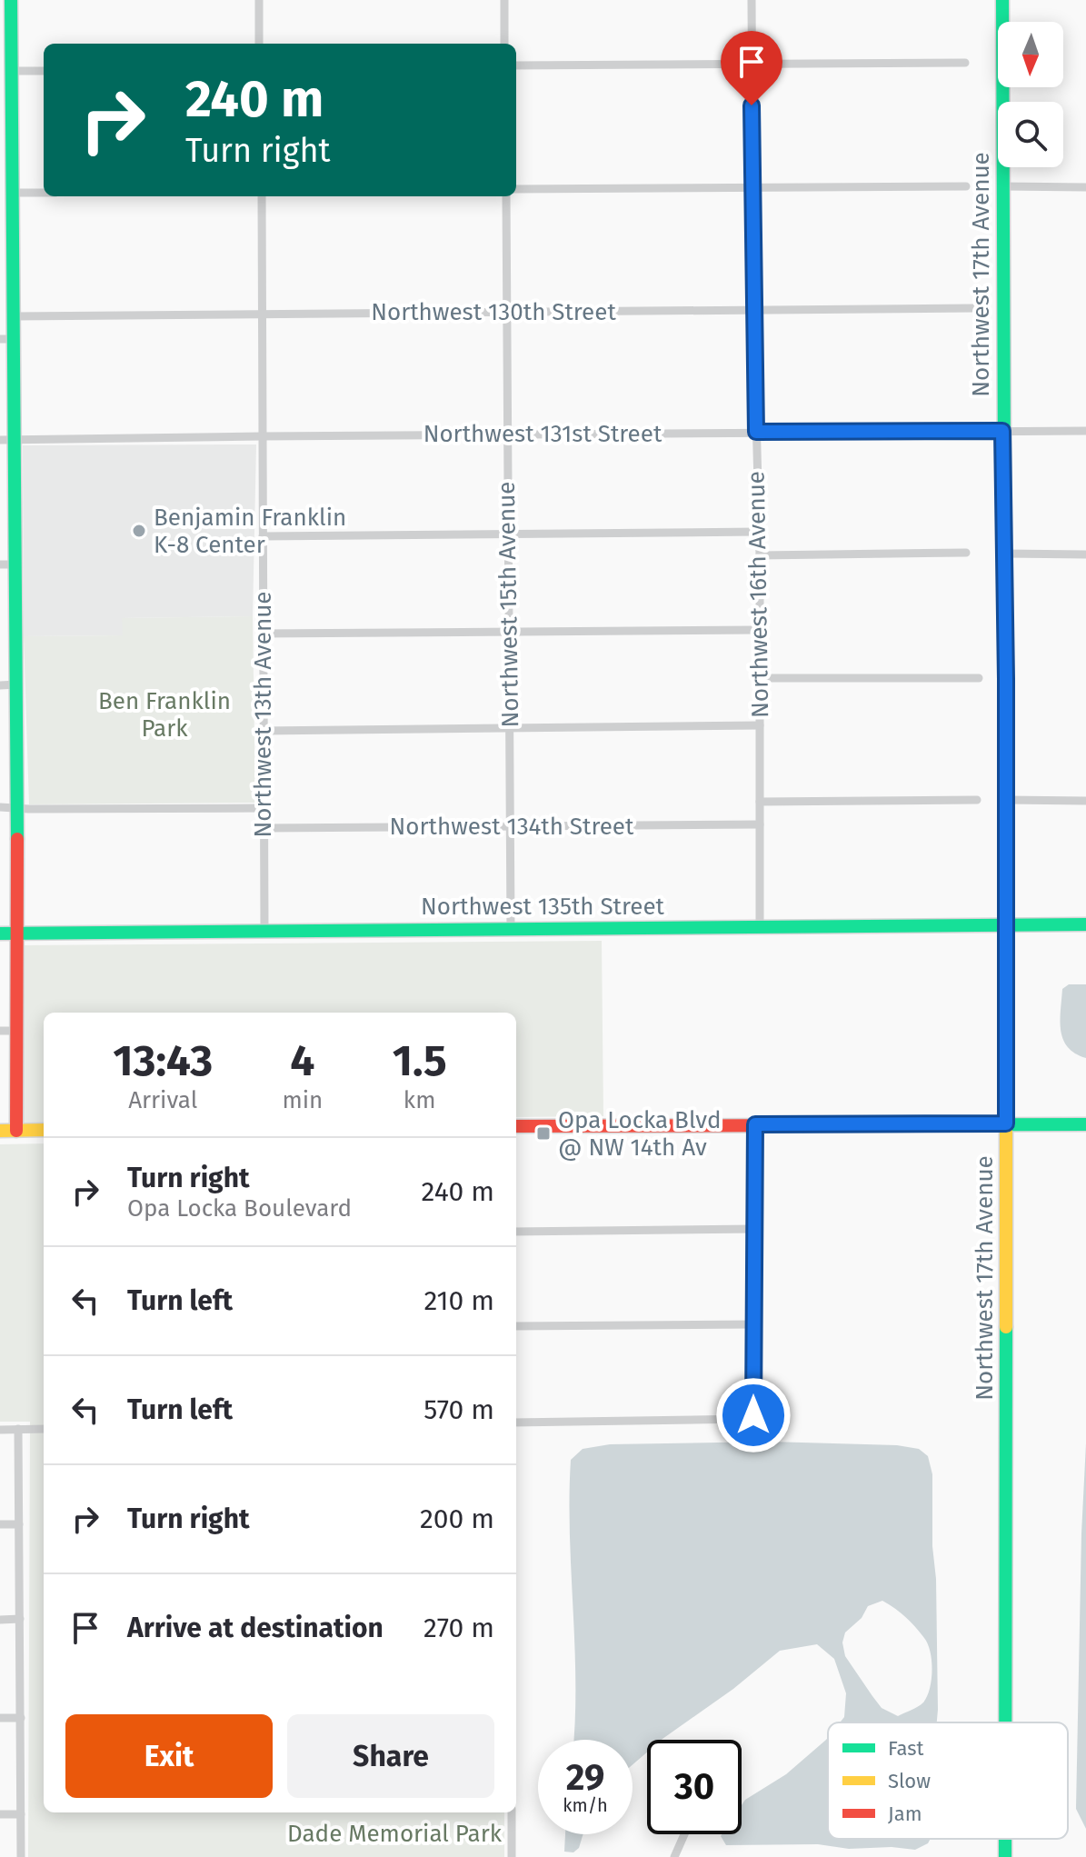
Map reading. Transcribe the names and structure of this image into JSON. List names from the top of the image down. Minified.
{"streets":{"main road":["Northwest 17th Avenue","Northwest 135th Street"],"street":["Northwest 130th Street","Northwest 131st Street","Northwest 16th Avenue","Northwest 15th Avenue","Northwest 13th Avenue","Northwest 134th Street"]},"crossings":[["Northwest 17th Avenue","Northwest 131st Street"],["Northwest 17th Avenue","Northwest 135th Street"],["Northwest 130th Street","Northwest 16th Avenue"],["Northwest 130th Street","Northwest 15th Avenue"],["Northwest 130th Street","Northwest 13th Avenue"],["Northwest 131st Street","Northwest 16th Avenue"],["Northwest 131st Street","Northwest 15th Avenue"],["Northwest 131st Street","Northwest 13th Avenue"],["Northwest 16th Avenue","Northwest 134th Street"],["Northwest 16th Avenue","Northwest 135th Street"],["Northwest 15th Avenue","Northwest 134th Street"],["Northwest 15th Avenue","Northwest 135th Street"],["Northwest 13th Avenue","Northwest 134th Street"],["Northwest 13th Avenue","Northwest 135th Street"]],"parks":["Ben Franklin Park","Dade Memorial Park"],"places":{"other":["Benjamin Franklin K-8 Center"],"transit":["Opa Locka Blvd @ NW 14th Av"]},"legend":["Fast","Slow","Jam"],"north":"bottom","page":{"turn":["240 m","Turn right"],"eta":["13:43","Arrival","4","min","1.5","km"],"list":[{"name":"Turn right","note":"Opa Locka Boulevard","value":"240 m"},{"name":"Turn left","value":"210 m"},{"name":"Turn left","value":"570 m"},{"name":"Turn right","value":"200 m"},{"name":"Arrive at destination","value":"270 m"}],"buttons":["Exit","Share"],"speed":"29 km/h","limit":"30"}}
